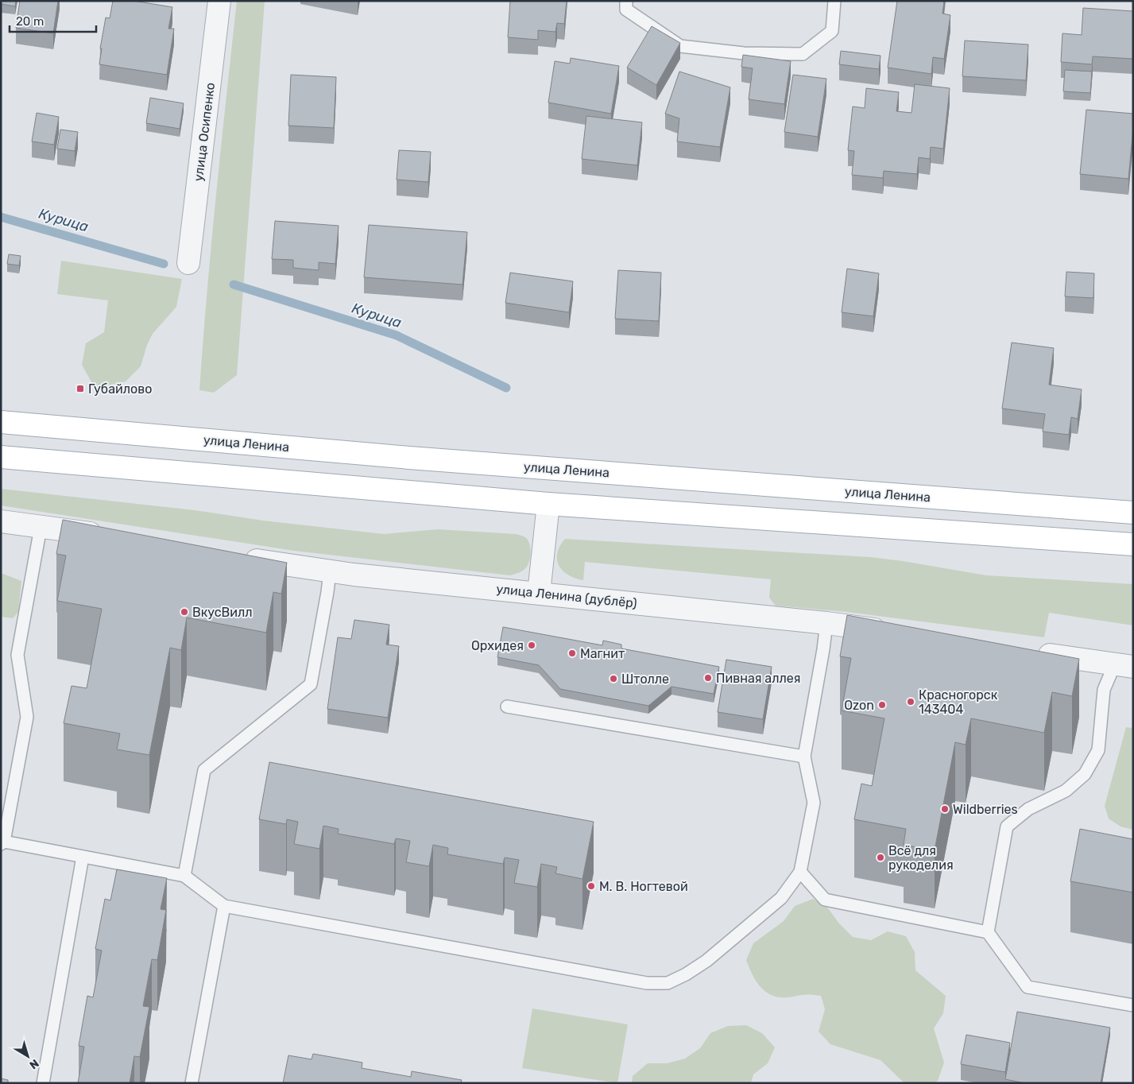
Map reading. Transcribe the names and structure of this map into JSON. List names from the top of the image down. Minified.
{"streets":{"main road":["улица Ленина"],"street":["улица Осипенко","улица Ленина (дублёр)"]},"water":["Курица"],"places":{"transit":["Губайлово"],"other":["ВкусВилл","Орхидея","Магнит","Пивная аллея","Штолле","Красногорск 143404","Ozon","Wildberries","Всё для рукоделия","М. В. Ногтевой"]},"scale_bar":"20 m","north":"bottom right"}
